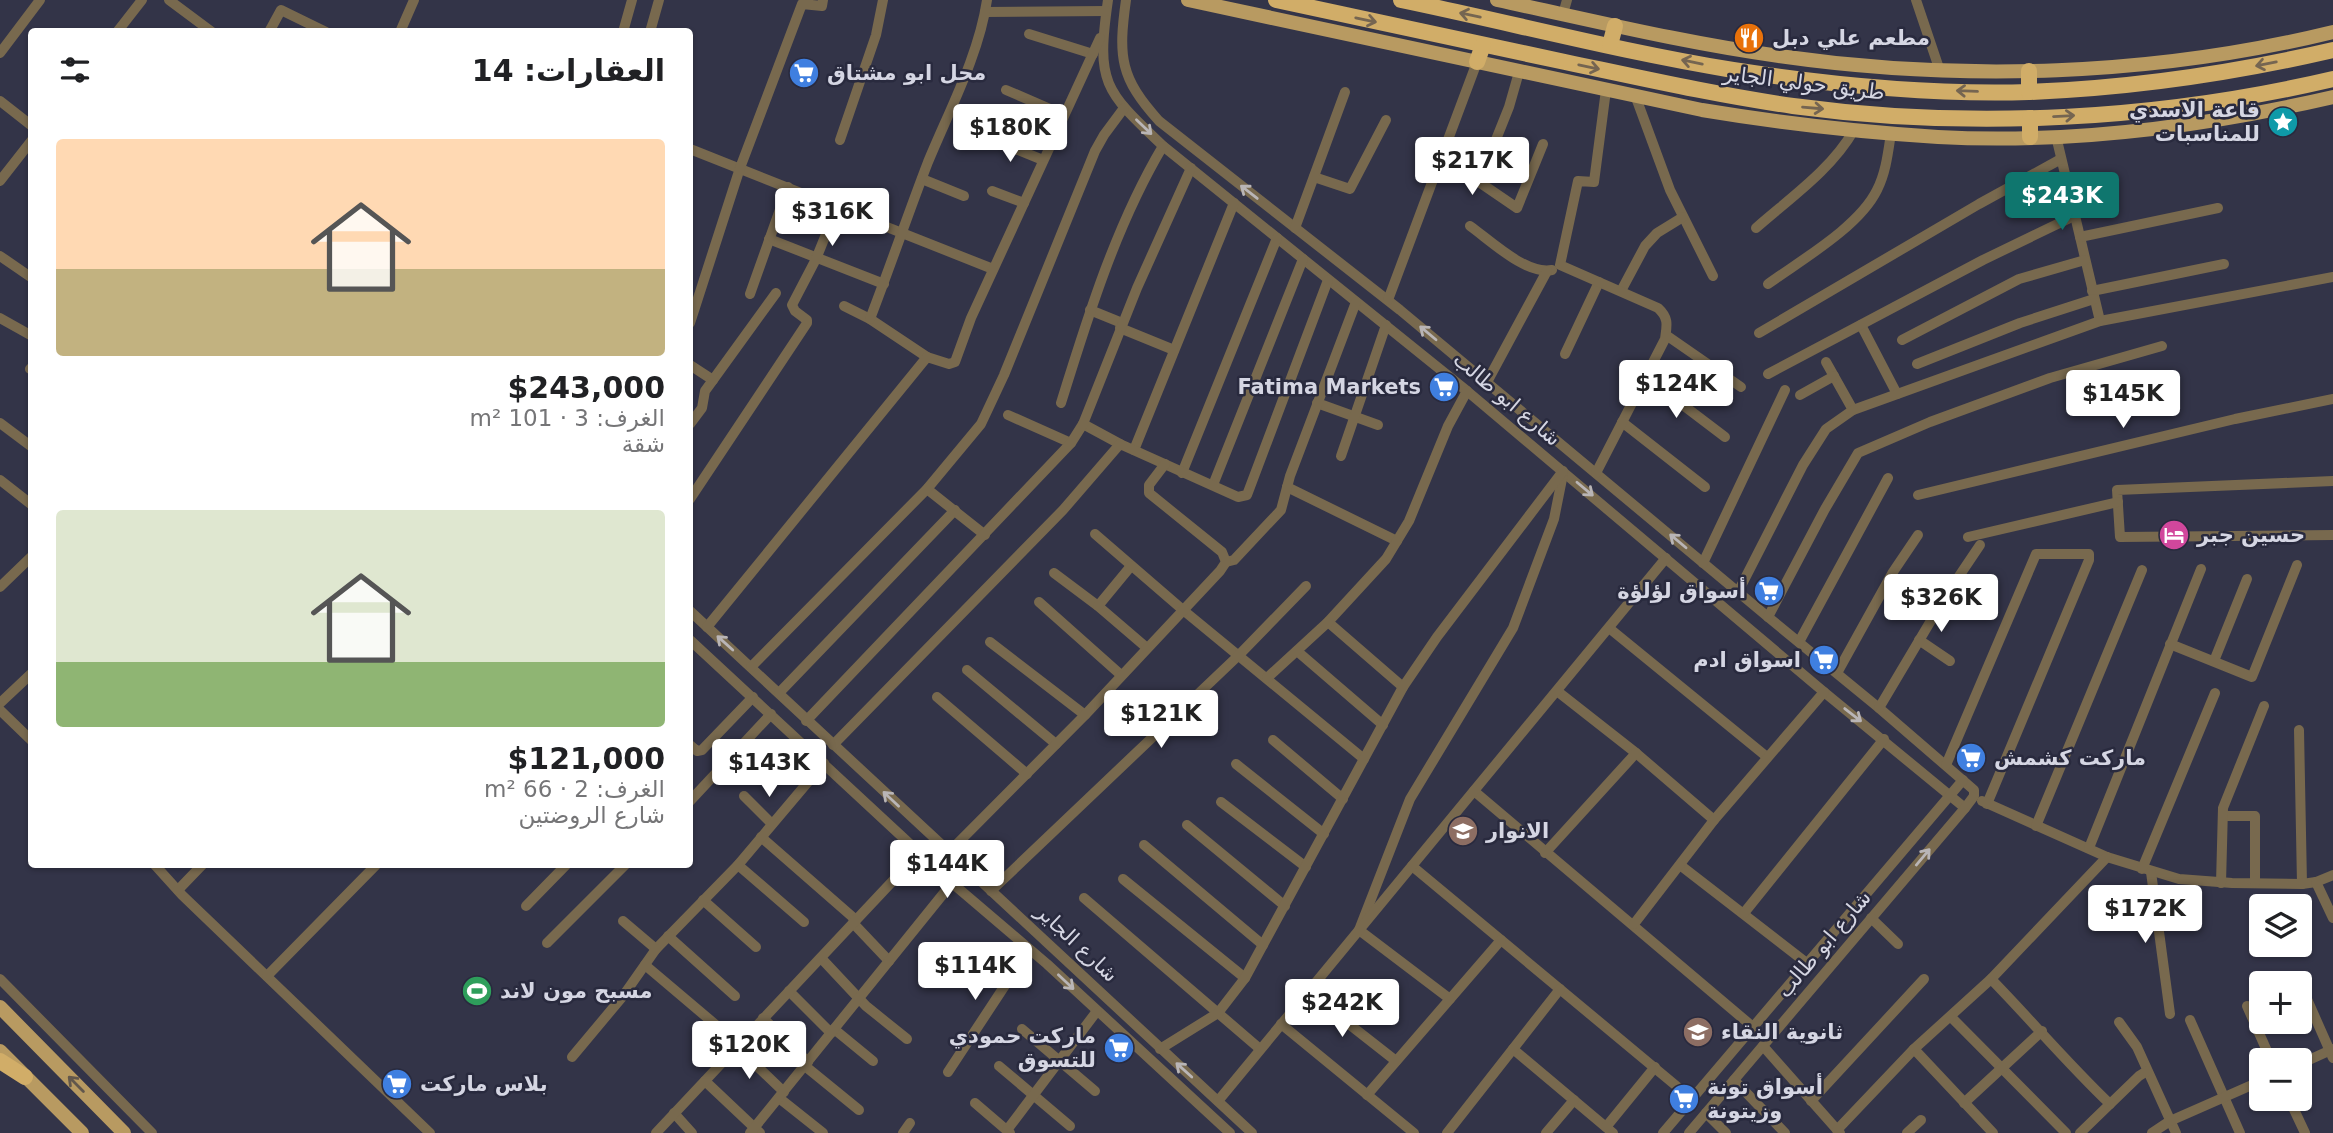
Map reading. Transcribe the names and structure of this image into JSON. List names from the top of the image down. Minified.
{"streets":{"highway":["طريق حولي الجاير"],"street":["شارع ابو طالب","شارع الجاير"]},"places":{"restaurant":["مطعم علي دبل"],"supermarket":["محل ابو مشتاق","Fatima Markets","أسواق لؤلؤة","اسواق ادم","ماركت كشمش","ماركت حمودي للتسوق","بلاس ماركت","أسواق تونة وزيتونة"],"place":["قاعة الاسدي للمناسبات"],"hotel":["حسين جبر"],"school or university":["الانوار","ثانوية النقاء"],"sports":["مسبح مون لاند"]},"page":{"heading":"العقارات: 14","price":["$180K","$217K","$243K","$316K","$124K","$145K","$326K","$121K","$143K","$144K","$172K","$114K","$242K","$120K"],"list":[{"name":"$243,000","note":"الغرف: 3 · 101 m² · شقة"},{"name":"$121,000","note":"الغرف: 2 · 66 m² · شارع الروضتين"}],"map_buttons":["+","−"]}}
